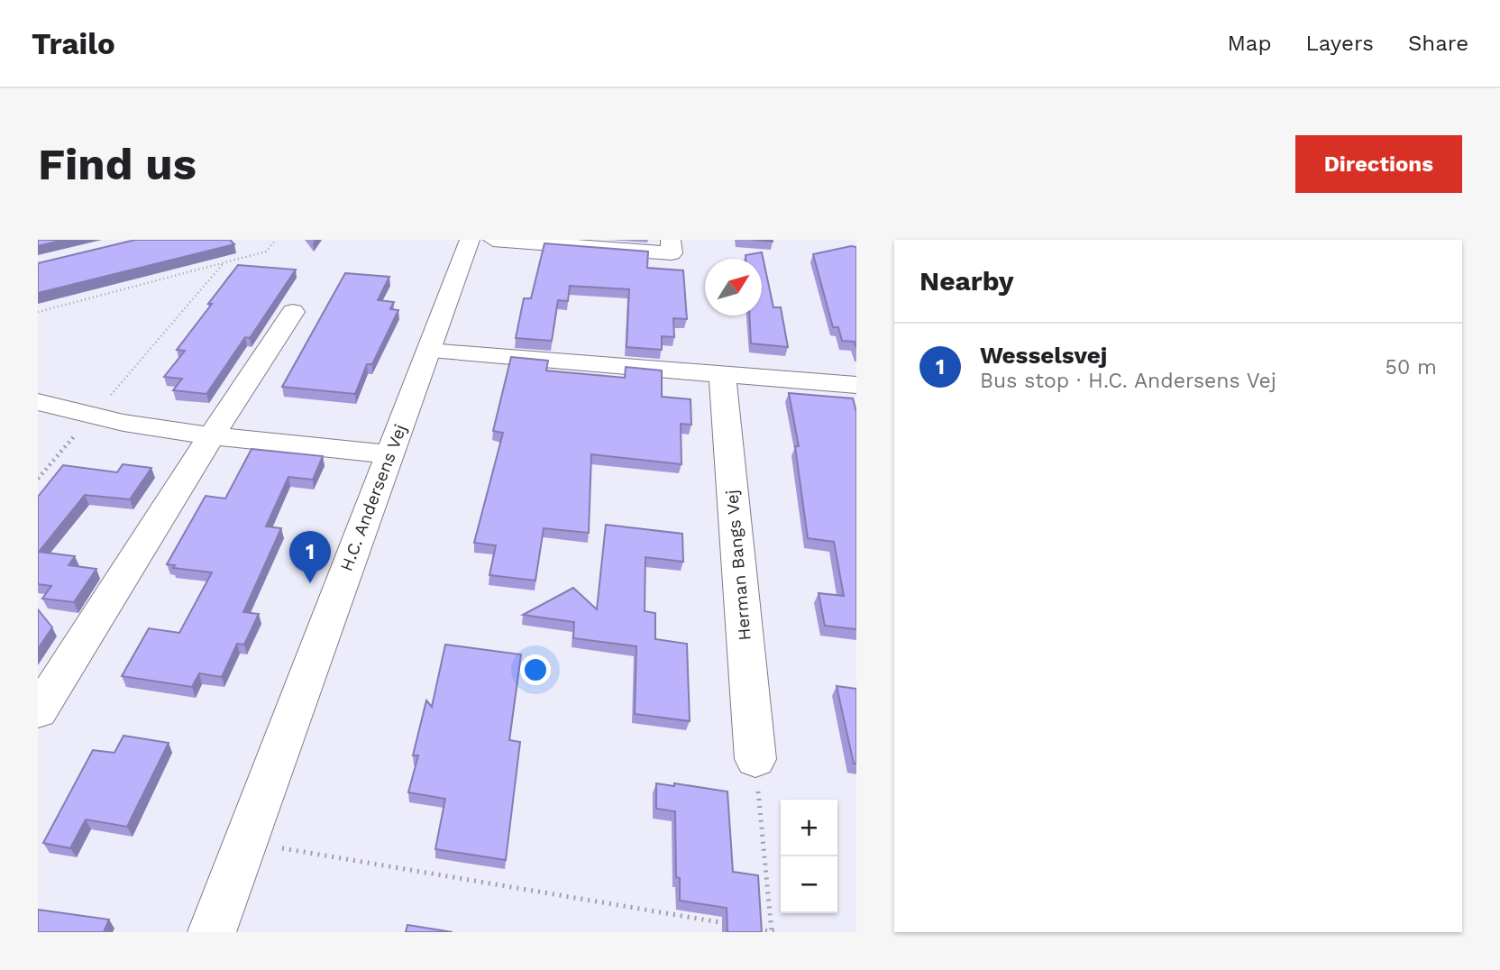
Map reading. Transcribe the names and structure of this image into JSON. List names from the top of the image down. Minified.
{"streets":{"street":["H.C. Andersens Vej","Herman Bangs Vej"]},"north":"top right","page":{"header":"Trailo","nav":["Map","Layers","Share"],"buttons":"Directions","title":"Find us","heading":"Nearby","list":[{"mark":"1","name":"Wesselsvej","note":"Bus stop · H.C. Andersens Vej","value":"50 m"}],"pins":"1","map_buttons":["+","−"]}}
